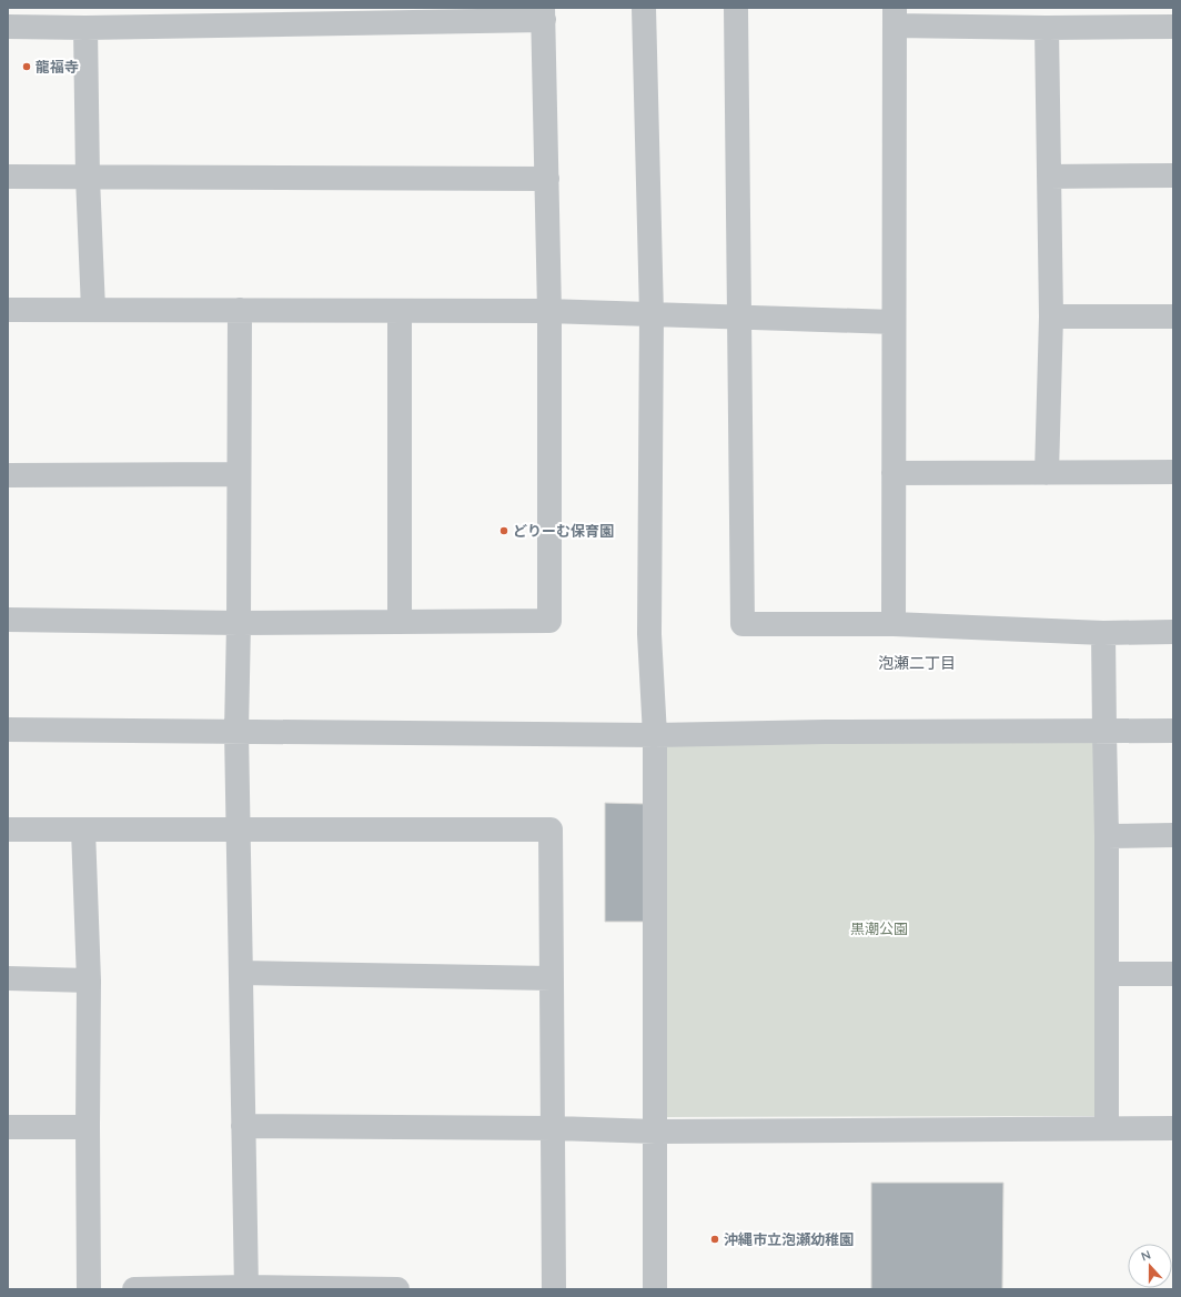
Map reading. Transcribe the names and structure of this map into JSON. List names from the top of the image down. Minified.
{"districts":["泡瀬二丁目"],"parks":["黒潮公園"],"places":["龍福寺","どりーむ保育園","沖縄市立泡瀬幼稚園"],"north":"top"}
